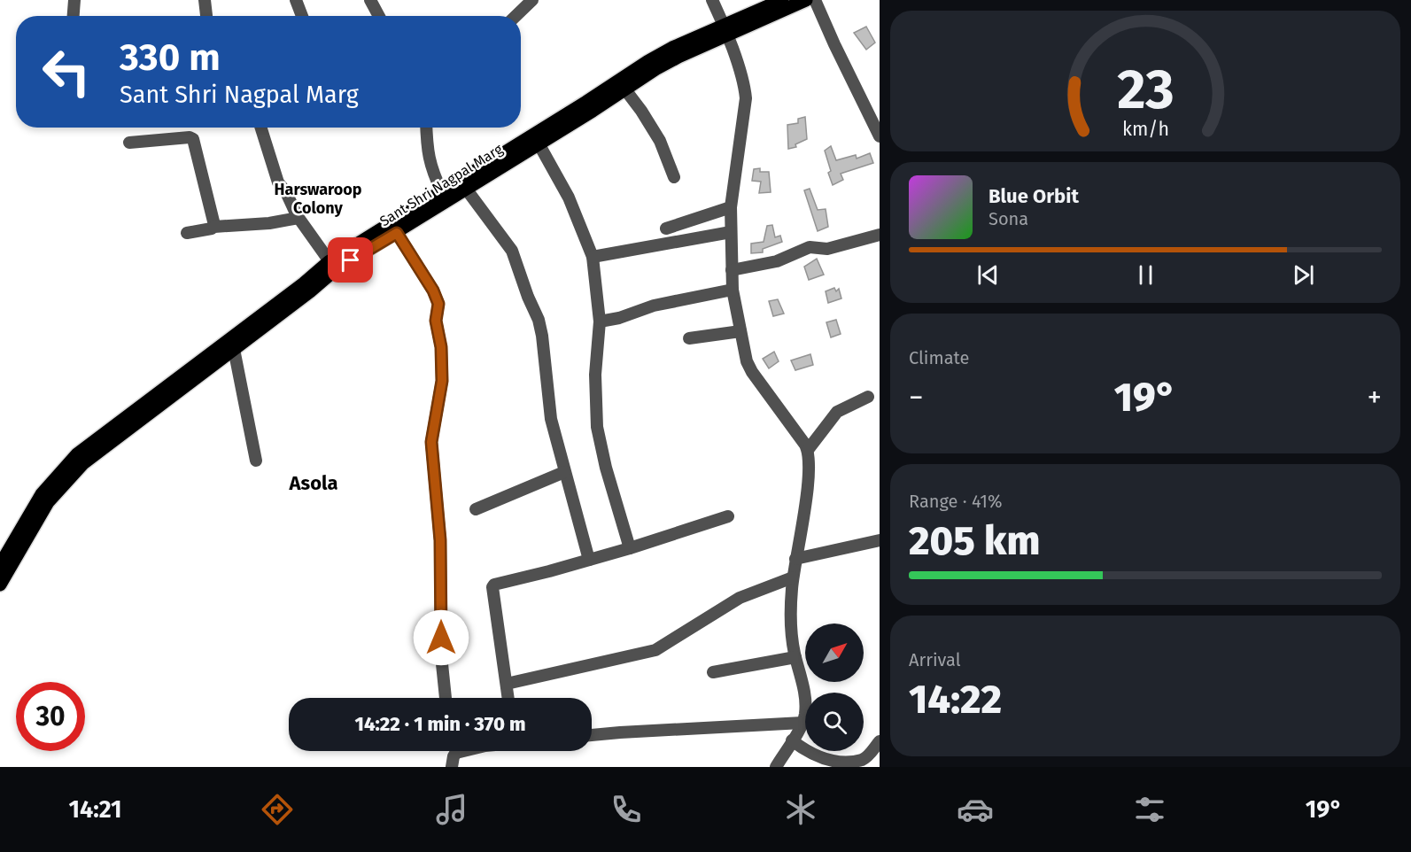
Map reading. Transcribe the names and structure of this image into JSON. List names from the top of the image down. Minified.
{"streets":{"main road":["Sant Shri Nagpal Marg"]},"districts":["Harswaroop Colony","Asola"],"north":"top right","page":{"turn":["330 m","Sant Shri Nagpal Marg"],"song":["Blue Orbit","Sona"],"tile":["Climate",["Range · 41%","205 km"],["Arrival","14:22"]],"heat":["−","19°","+"],"limit":"30","trip":"14:22 · 1 min · 370 m","tabs":["14:21","19°"],"gauge":["23","km/h"]}}
